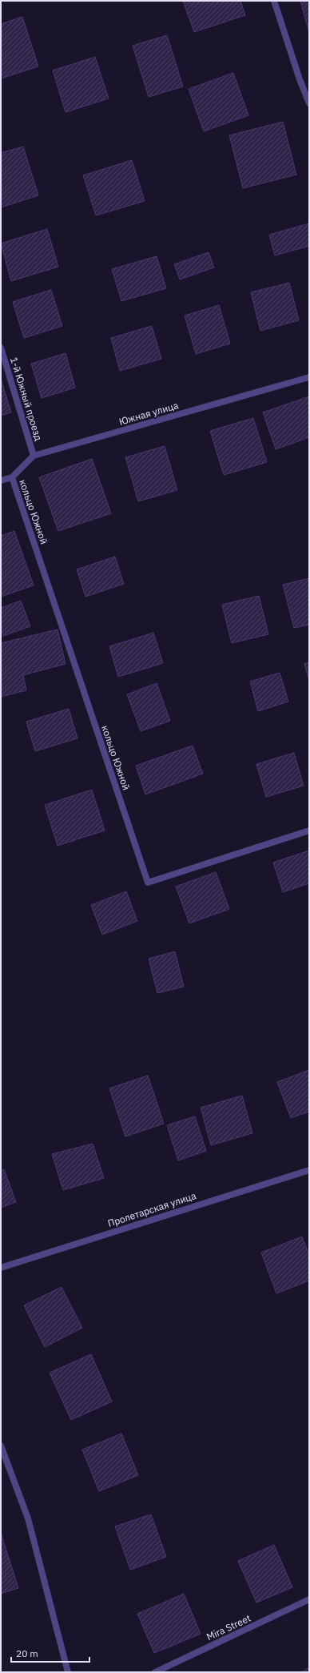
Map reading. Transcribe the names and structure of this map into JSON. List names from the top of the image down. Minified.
{"streets":{"street":["1-й Южный проезд","Южная улица","кольцо Южной","Пролетарская улица","Mira Street"]},"crossings":[["1-й Южный проезд","Южная улица"],["Южная улица","кольцо Южной"]],"scale_bar":"20 m"}
